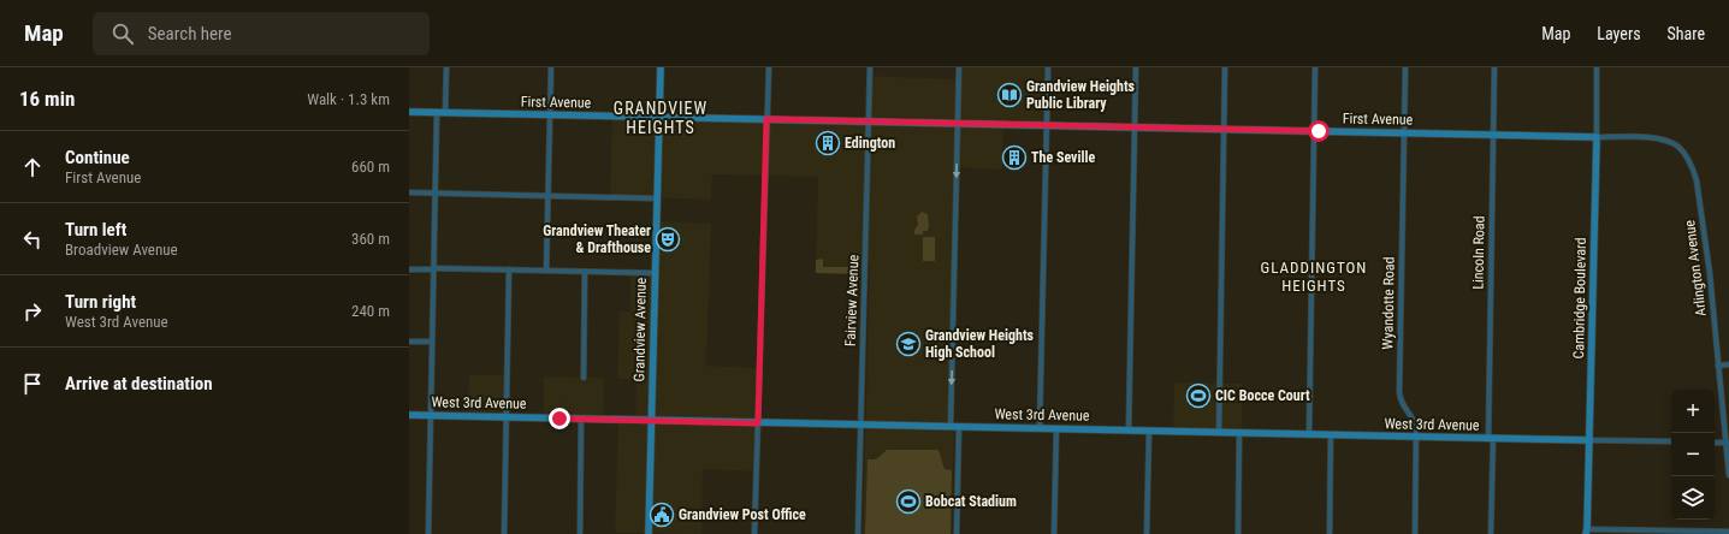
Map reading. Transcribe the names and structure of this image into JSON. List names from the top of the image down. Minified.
{"streets":{"street":["First Avenue","Lincoln Road","Arlington Avenue","Cambridge Boulevard","Fairview Avenue","Wyandotte Road","Grandview Avenue","West 3rd Avenue"]},"crossings":[["First Avenue","Lincoln Road"],["First Avenue","Arlington Avenue"],["First Avenue","Cambridge Boulevard"],["First Avenue","Fairview Avenue"],["First Avenue","Wyandotte Road"],["First Avenue","Grandview Avenue"],["Lincoln Road","West 3rd Avenue"],["Arlington Avenue","Cambridge Boulevard"],["Cambridge Boulevard","West 3rd Avenue"],["Fairview Avenue","West 3rd Avenue"],["Wyandotte Road","West 3rd Avenue"],["Grandview Avenue","West 3rd Avenue"]],"districts":["GRANDVIEW HEIGHTS","GLADDINGTON HEIGHTS"],"places":{"library":["Grandview Heights Public Library"],"building":["Edington","The Seville"],"theatre":["Grandview Theater & Drafthouse"],"school or university":["Grandview Heights High School"],"sports":["CIC Bocce Court","Bobcat Stadium"],"public building":["Grandview Post Office"]},"page":{"header":"Map","search":"Search here","nav":["Map","Layers","Share"],"heading":["16 min","Walk · 1.3 km"],"list":[["Continue","First Avenue","660 m"],["Turn left","Broadview Avenue","360 m"],["Turn right","West 3rd Avenue","240 m"],"Arrive at destination"],"map_buttons":["+","−"]}}
